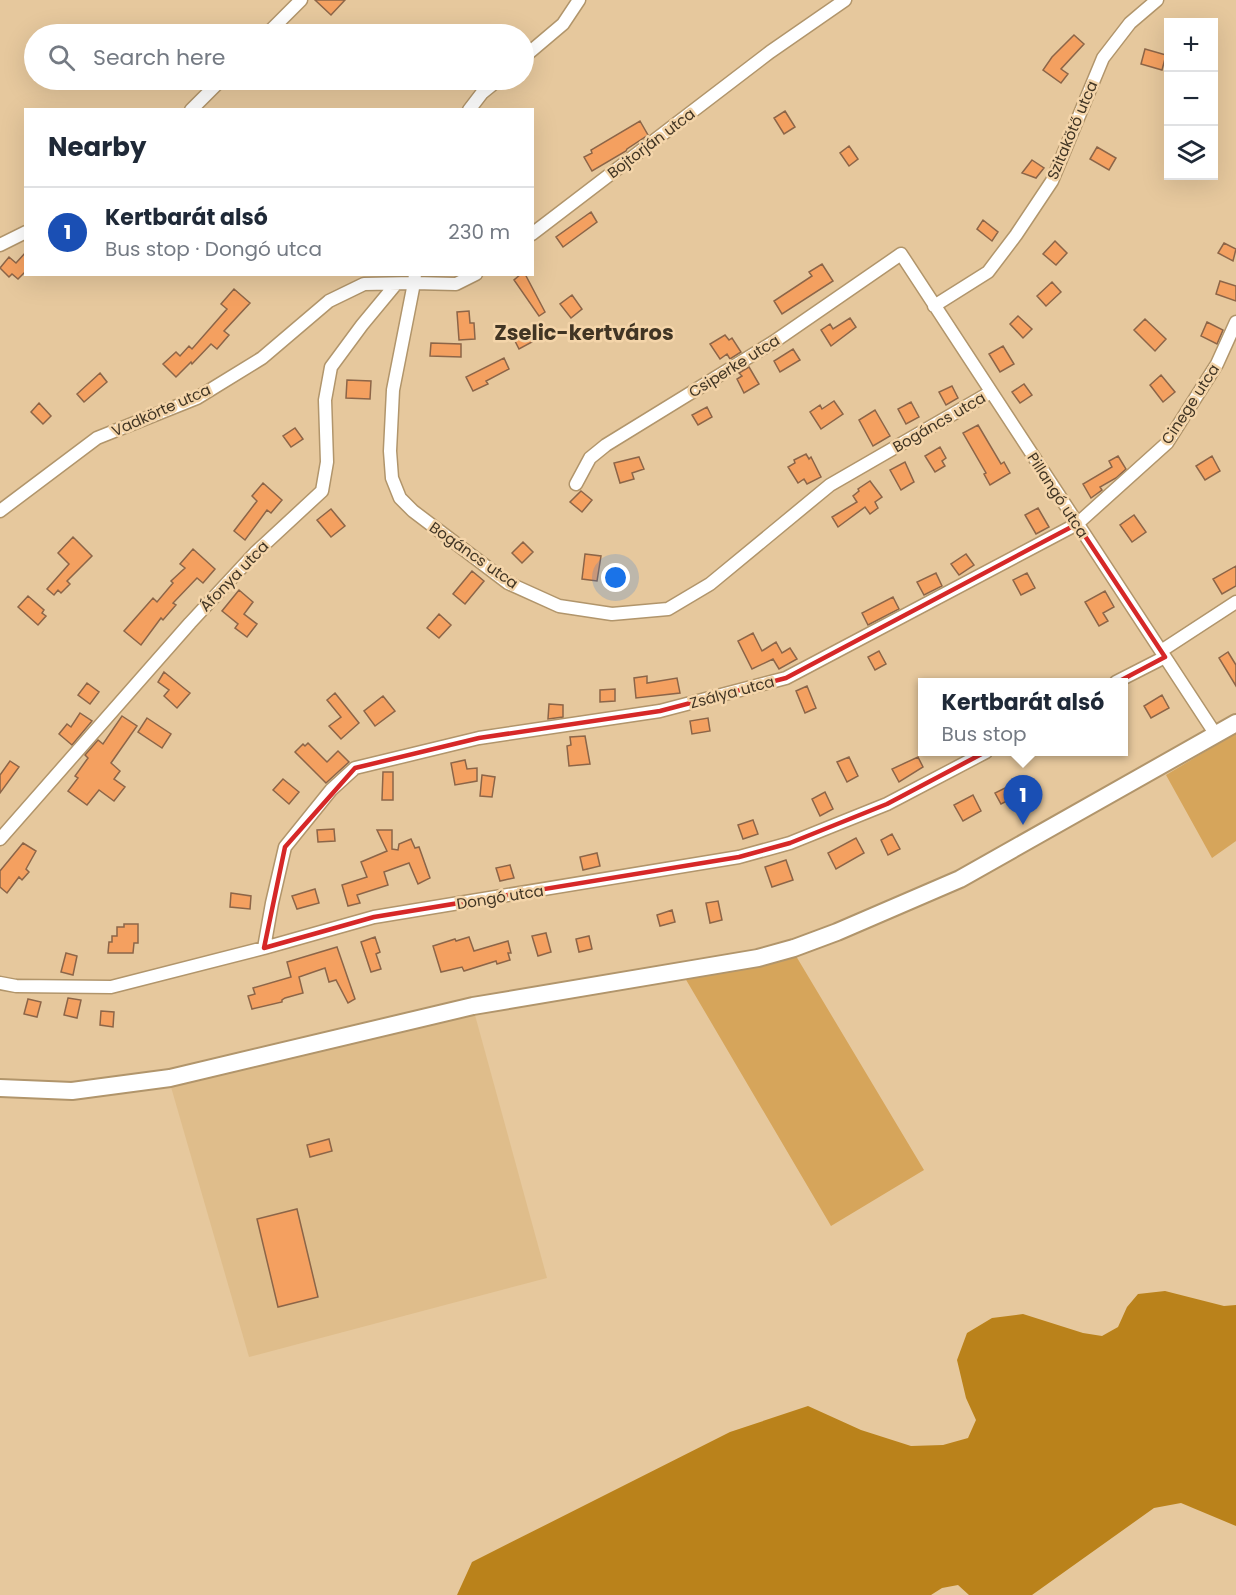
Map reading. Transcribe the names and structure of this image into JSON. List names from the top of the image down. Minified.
{"streets":{"street":["Szitakötő utca","Bojtorján utca","Csiperke utca","Cinege utca","Vadkörte utca","Bogáncs utca","Pillangó utca","Áfonya utca","Zsálya utca","Dongó utca"]},"crossings":[["Szitakötő utca","Pillangó utca"],["Csiperke utca","Pillangó utca"],["Cinege utca","Pillangó utca"],["Cinege utca","Zsálya utca"],["Vadkörte utca","Bogáncs utca"],["Vadkörte utca","Áfonya utca"],["Bogáncs utca","Pillangó utca"],["Pillangó utca","Zsálya utca"],["Zsálya utca","Dongó utca"]],"districts":["Zselic-kertváros"],"page":{"map_buttons":["+","−"],"search":"Search here","heading":"Nearby","list":[{"mark":"1","name":"Kertbarát alsó","note":"Bus stop · Dongó utca","value":"230 m"}],"popup":["Kertbarát alsó","Bus stop"],"pins":"1"}}
